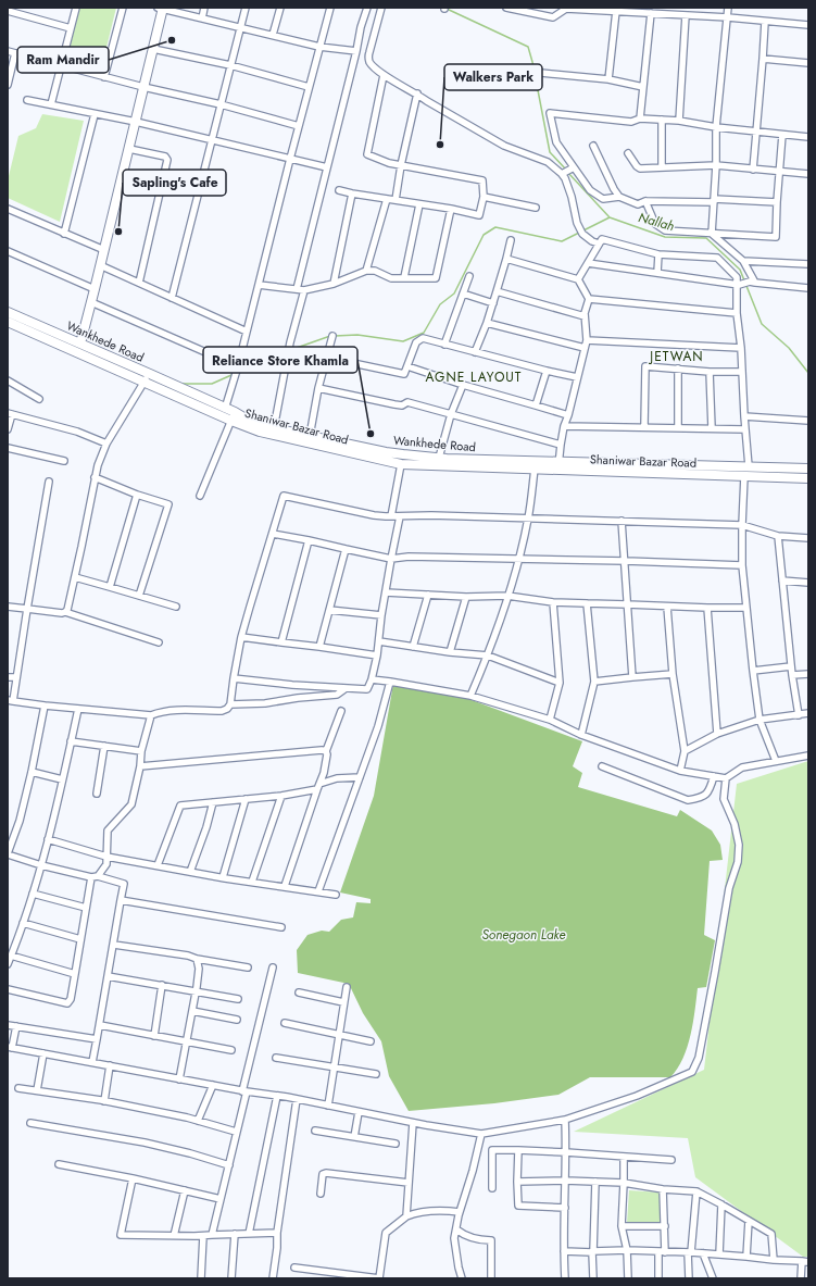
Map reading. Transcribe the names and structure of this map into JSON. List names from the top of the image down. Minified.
{"streets":{"main road":["Wankhede Road","Shaniwar Bazar Road"]},"crossings":[["Wankhede Road","Shaniwar Bazar Road"]],"districts":["JETWAN","AGNE LAYOUT"],"water":["Nallah","Sonegaon Lake"],"places":["Ram Mandir","Walkers Park","Sapling's Cafe","Reliance Store Khamla"]}
